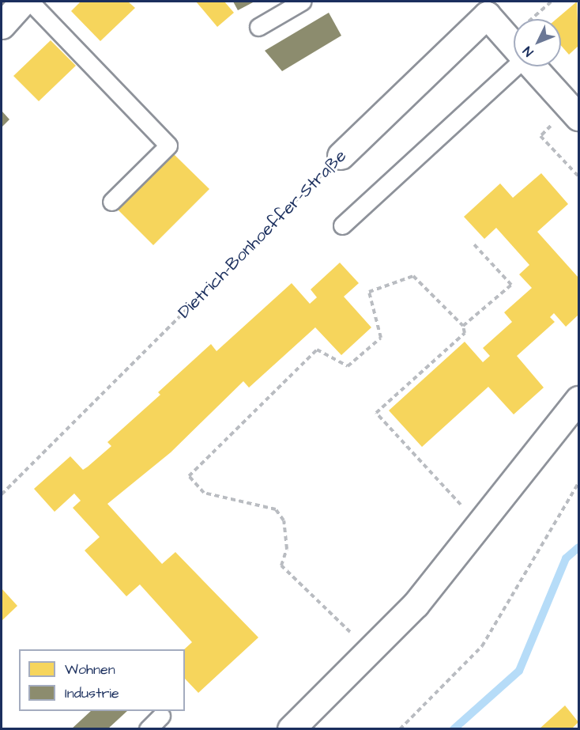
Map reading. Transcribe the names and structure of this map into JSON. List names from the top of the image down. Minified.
{"streets":{"street":["Dietrich-Bonhoeffer-Straße"]},"legend":["Wohnen","Industrie"],"north":"bottom left"}
